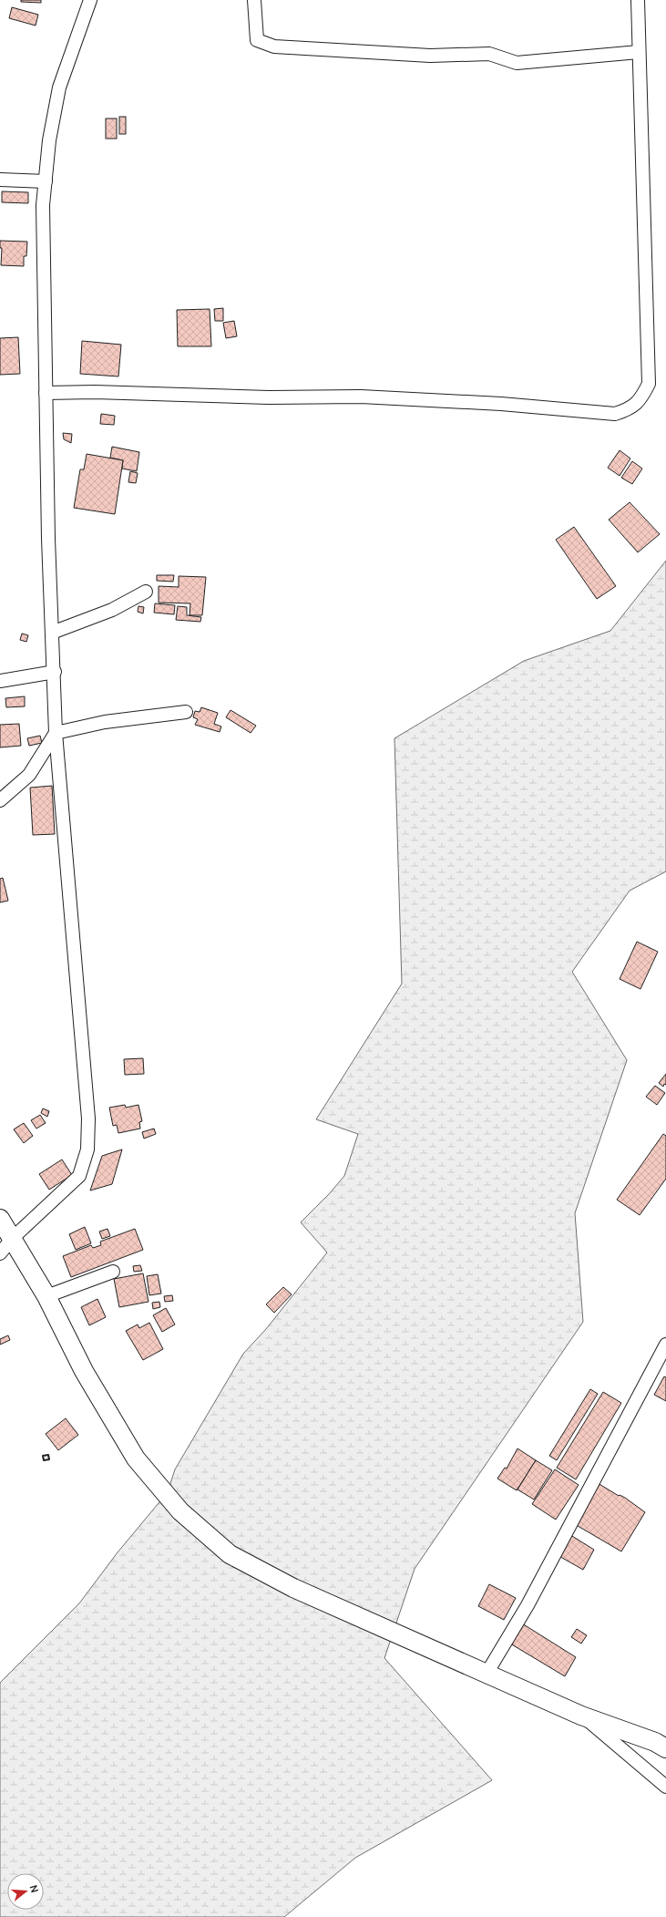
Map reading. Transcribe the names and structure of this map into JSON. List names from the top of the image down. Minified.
{"north":"right"}
